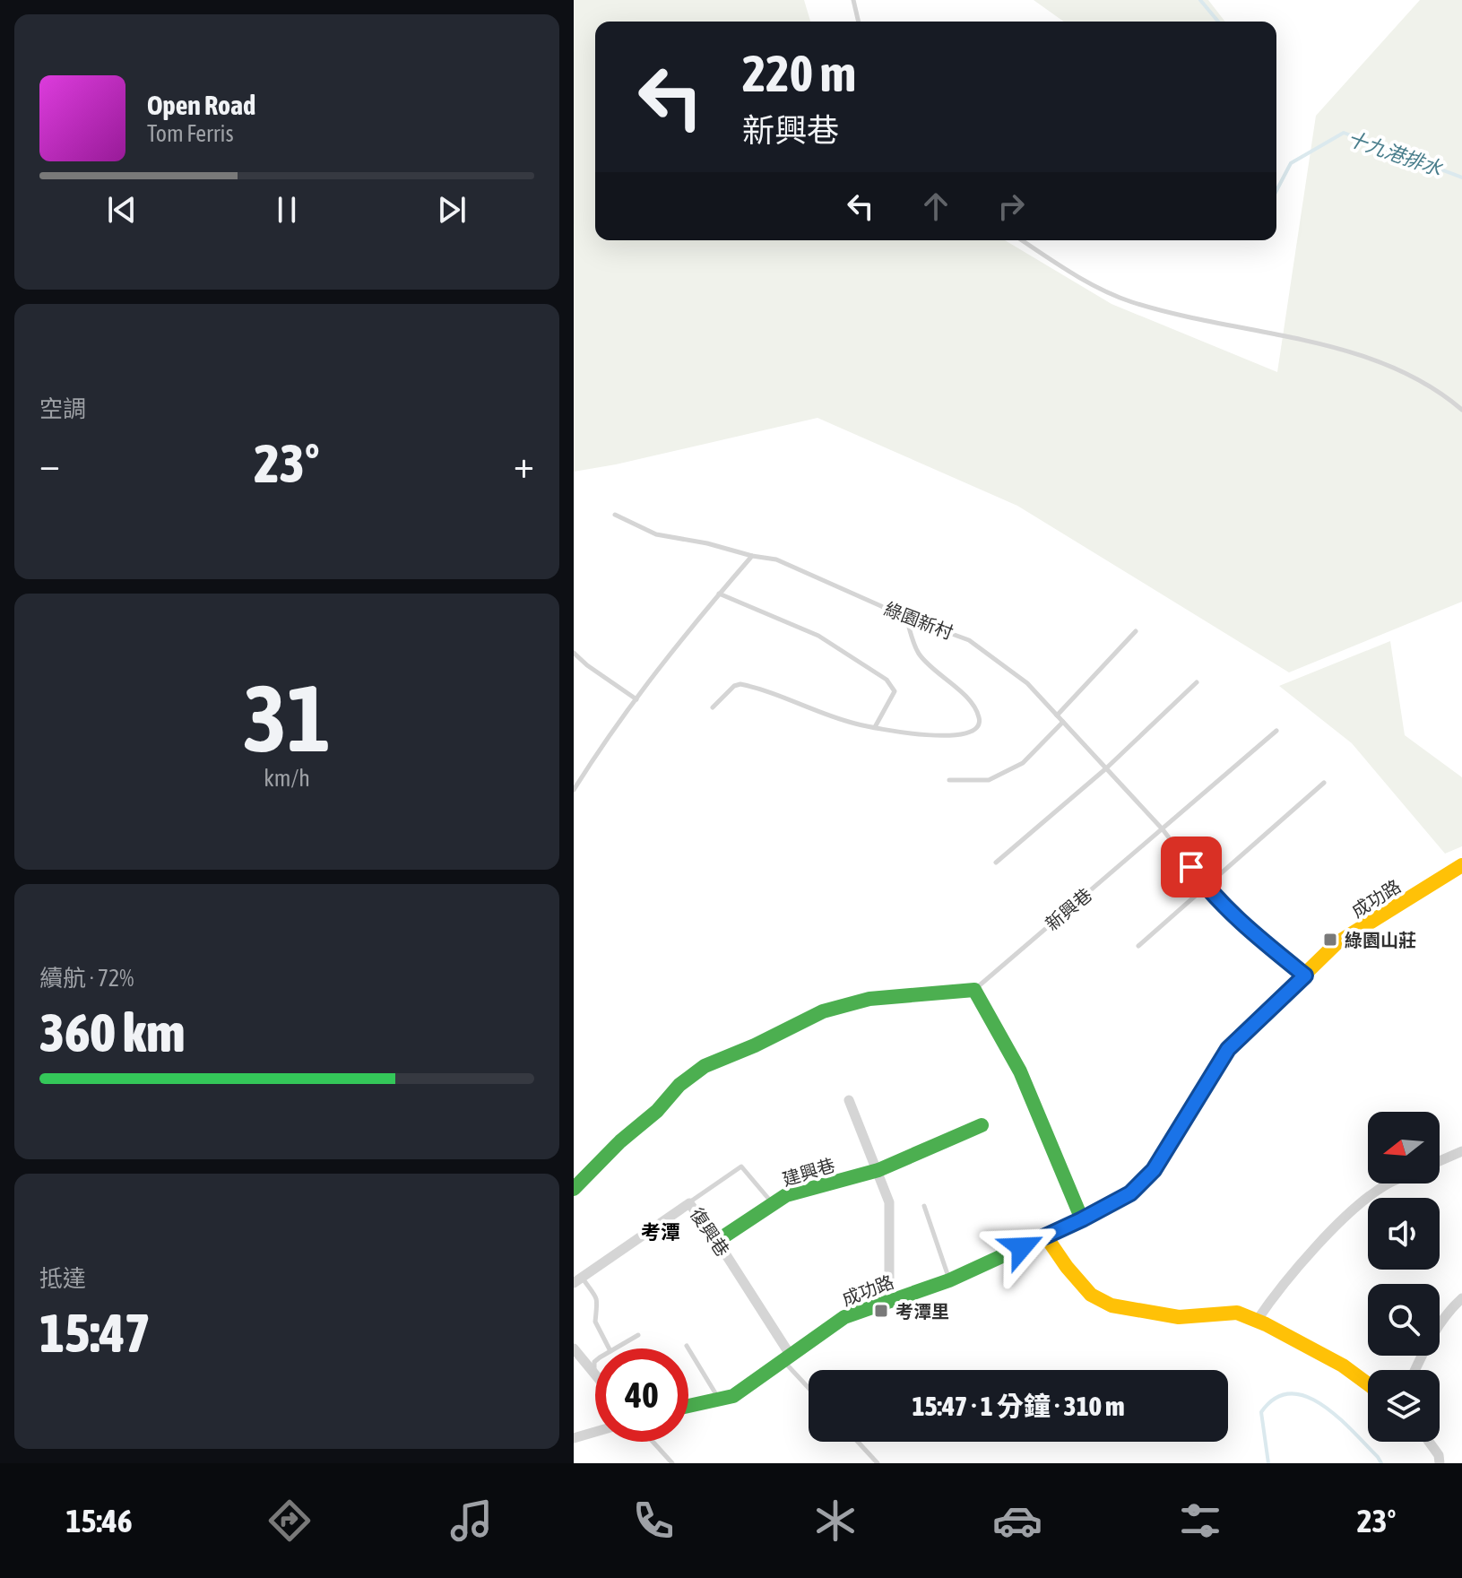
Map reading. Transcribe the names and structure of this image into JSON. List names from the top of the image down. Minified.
{"streets":{"street":["成功路","建興巷","復興巷"],"lane":["綠園新村","新興巷"]},"crossings":[["成功路","復興巷"],["建興巷","復興巷"]],"districts":["考潭"],"water":["十九港排水"],"places":{"transit":["綠園山莊","考潭里"]},"north":"left","page":{"turn":["220 m","新興巷"],"song":["Open Road","Tom Ferris"],"tile":["空調",["31","km/h"],["續航 · 72%","360 km"],["抵達","15:47"]],"heat":["−","23°","+"],"limit":"40","trip":"15:47 · 1 分鐘 · 310 m","tabs":["15:46","23°"]}}
